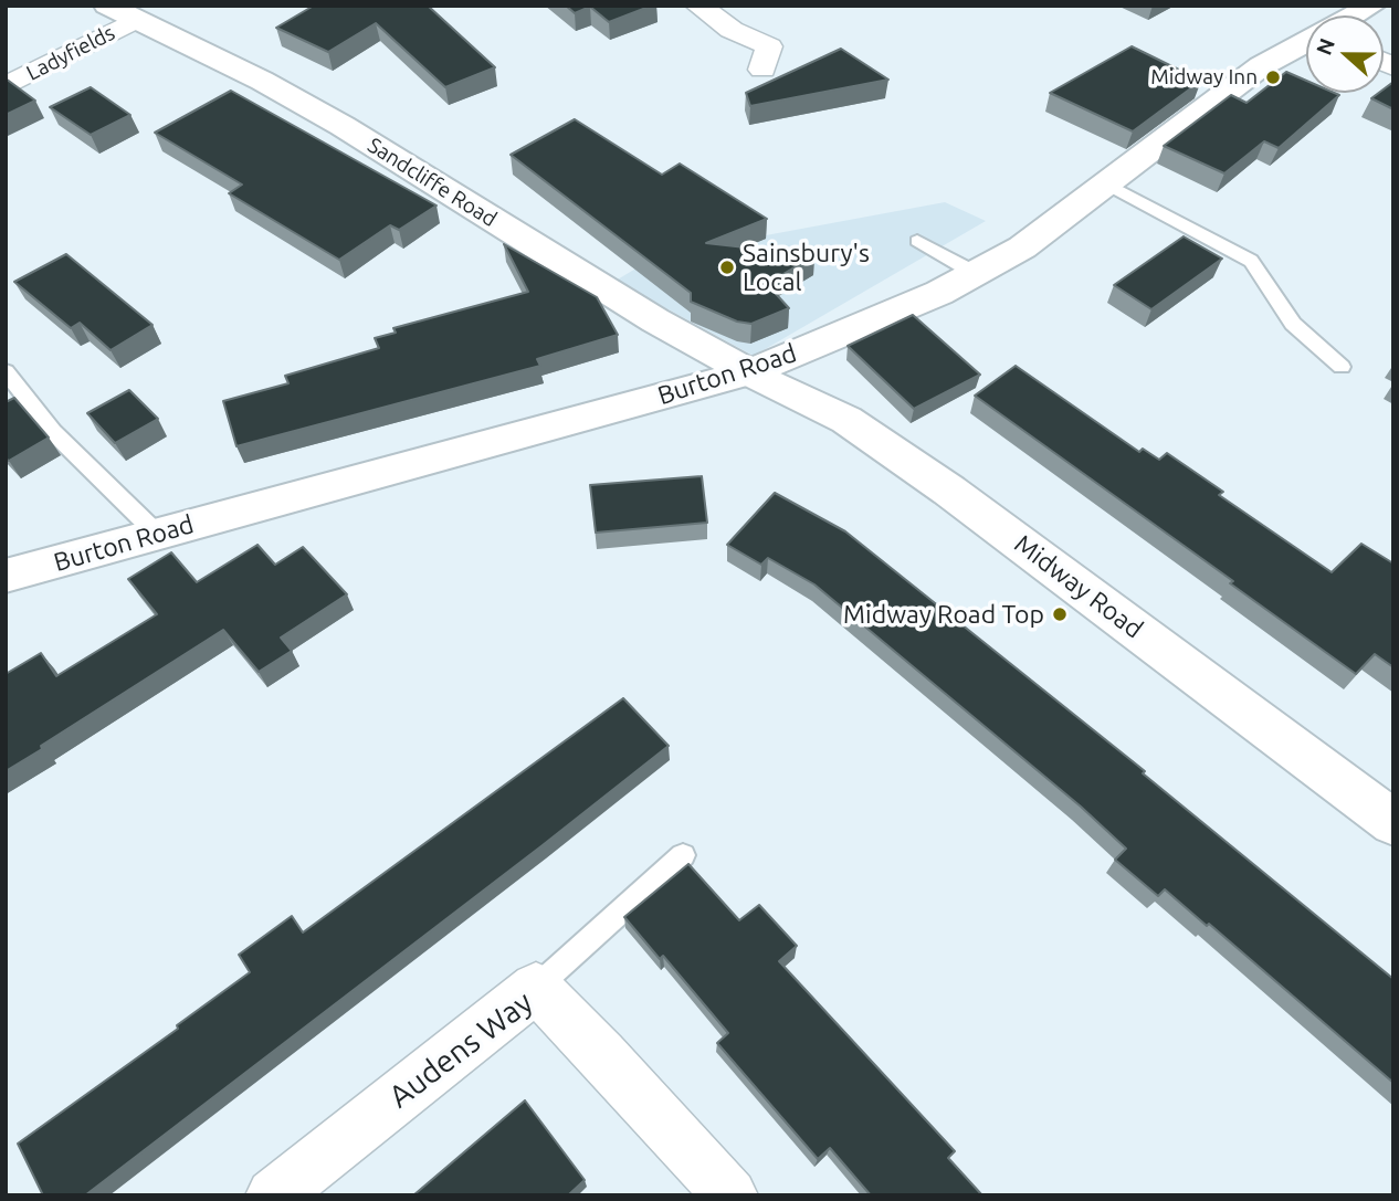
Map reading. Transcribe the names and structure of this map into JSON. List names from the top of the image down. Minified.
{"streets":{"main road":["Sandcliffe Road","Burton Road","Midway Road"],"street":["Ladyfields","Audens Way"]},"crossings":[["Ladyfields","Sandcliffe Road"],["Sandcliffe Road","Burton Road"],["Sandcliffe Road","Midway Road"],["Burton Road","Midway Road"]],"places":["Midway Inn","Sainsbury's Local","Midway Road Top"],"north":"left"}
